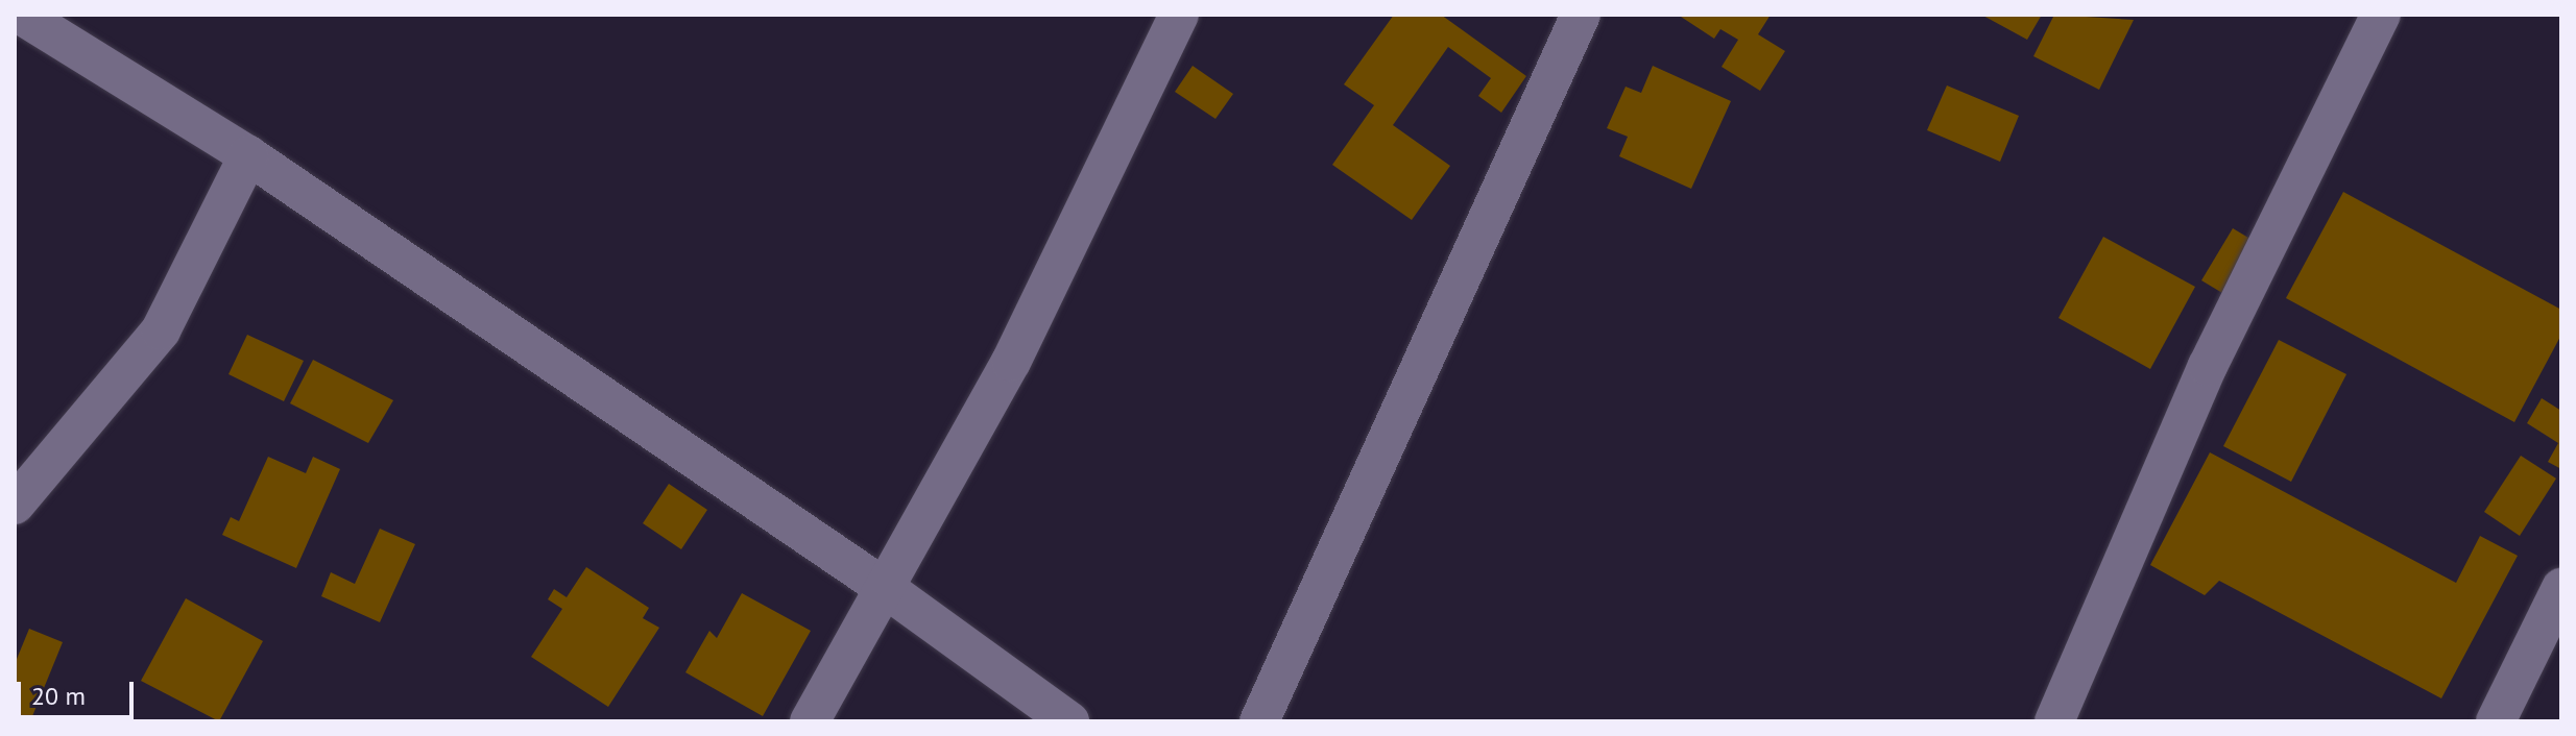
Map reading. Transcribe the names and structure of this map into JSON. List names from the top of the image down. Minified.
{"scale_bar":"20 m"}
